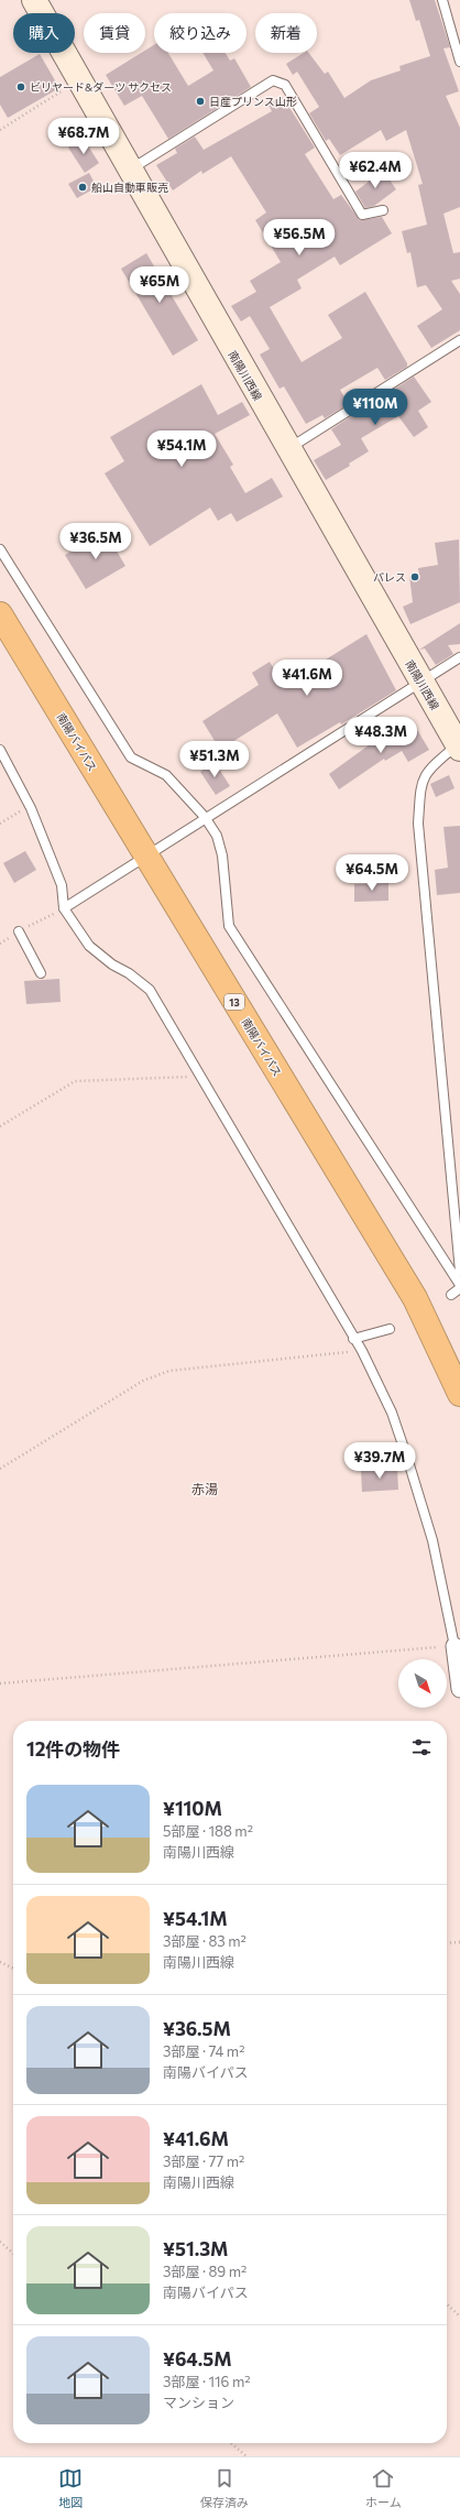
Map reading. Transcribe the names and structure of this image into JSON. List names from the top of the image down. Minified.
{"streets":{"highway":["南陽バイパス","13"],"main road":["南陽川西線"]},"districts":["赤湯"],"places":["ビリヤード&ダーツ サクセス","日産プリンス山形","船山自動車販売","パレス"],"north":"bottom right","page":{"chip":["購入","賃貸","絞り込み","新着"],"price":["¥68.7M","¥62.4M","¥56.5M","¥65M","¥110M","¥54.1M","¥36.5M","¥41.6M","¥48.3M","¥51.3M","¥64.5M","¥39.7M"],"heading":"12件の物件","list":[{"name":"¥110M","note":"5部屋 · 188 m² · 南陽川西線"},{"name":"¥54.1M","note":"3部屋 · 83 m² · 南陽川西線"},{"name":"¥36.5M","note":"3部屋 · 74 m² · 南陽バイパス"},{"name":"¥41.6M","note":"3部屋 · 77 m² · 南陽川西線"},{"name":"¥51.3M","note":"3部屋 · 89 m² · 南陽バイパス"},{"name":"¥64.5M","note":"3部屋 · 116 m² · マンション"}],"tabs":["地図","保存済み","ホーム"]}}
